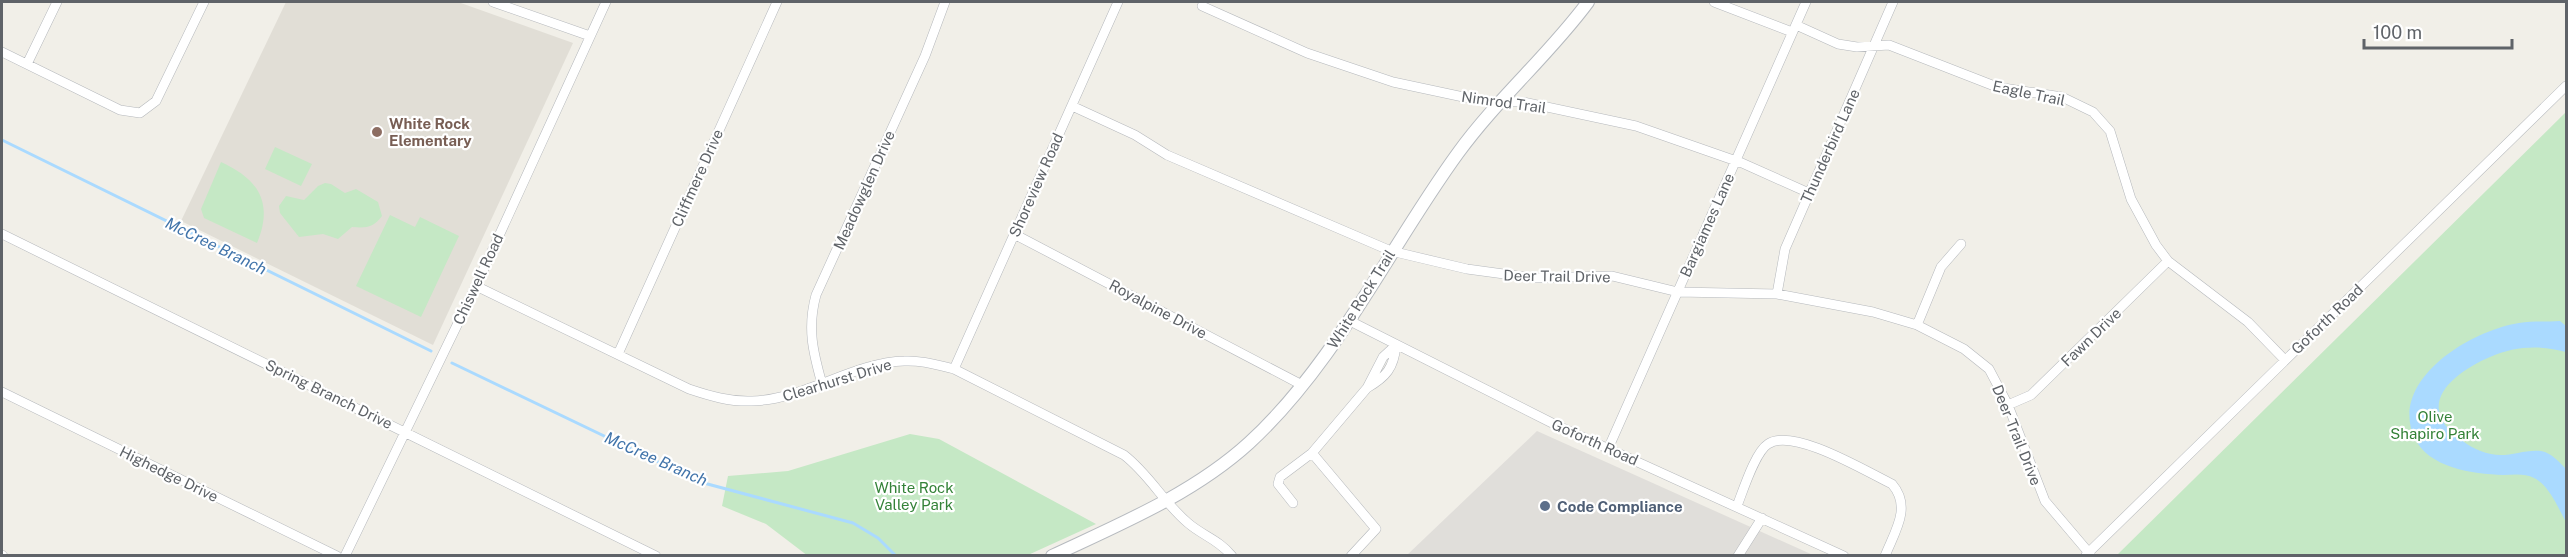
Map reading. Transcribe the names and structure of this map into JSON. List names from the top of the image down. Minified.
{"streets":{"street":["Eagle Trail","Nimrod Trail","Thunderbird Lane","Cliffmere Drive","Shoreview Road","Meadowglen Drive","Bargiames Lane","Deer Trail Drive","Chiswell Road","White Rock Trail","Royalpine Drive","Goforth Road","Fawn Drive","Clearhurst Drive","Spring Branch Drive","Highedge Drive"]},"crossings":[["Eagle Trail","Thunderbird Lane"],["Eagle Trail","Bargiames Lane"],["Eagle Trail","Goforth Road"],["Eagle Trail","Fawn Drive"],["Nimrod Trail","Thunderbird Lane"],["Nimrod Trail","Bargiames Lane"],["Nimrod Trail","White Rock Trail"],["Thunderbird Lane","Deer Trail Drive"],["Cliffmere Drive","Clearhurst Drive"],["Shoreview Road","Deer Trail Drive"],["Shoreview Road","Royalpine Drive"],["Shoreview Road","Clearhurst Drive"],["Meadowglen Drive","Clearhurst Drive"],["Bargiames Lane","Deer Trail Drive"],["Bargiames Lane","Goforth Road"],["Deer Trail Drive","White Rock Trail"],["Deer Trail Drive","Goforth Road"],["Deer Trail Drive","Fawn Drive"],["Chiswell Road","Clearhurst Drive"],["Chiswell Road","Spring Branch Drive"],["White Rock Trail","Royalpine Drive"],["White Rock Trail","Goforth Road"],["White Rock Trail","Clearhurst Drive"]],"water":["McCree Branch"],"parks":["Olive Shapiro Park","White Rock Valley Park"],"places":["White Rock Elementary","Code Compliance"],"scale_bar":"100 m"}
